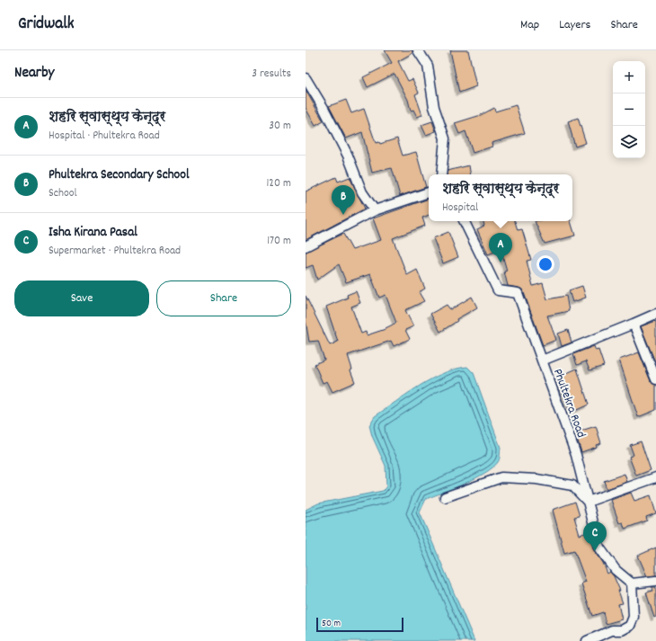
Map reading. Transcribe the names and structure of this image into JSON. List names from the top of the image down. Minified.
{"streets":{"street":["Phultekra Road"]},"scale_bar":"50 m","page":{"header":"Gridwalk","nav":["Map","Layers","Share"],"heading":["Nearby","3 results"],"map_buttons":["+","−"],"list":[{"mark":"A","name":"शहरि स्वास्थ्य केन्द्र","note":"Hospital · Phultekra Road","value":"30 m"},{"mark":"B","name":"Phultekra Secondary School","note":"School","value":"120 m"},{"mark":"C","name":"Isha Kirana Pasal","note":"Supermarket · Phultekra Road","value":"170 m"}],"popup":["शहरि स्वास्थ्य केन्द्र","Hospital"],"pins":["B","A","C"],"buttons":["Save","Share"],"scale":"50 m"}}
